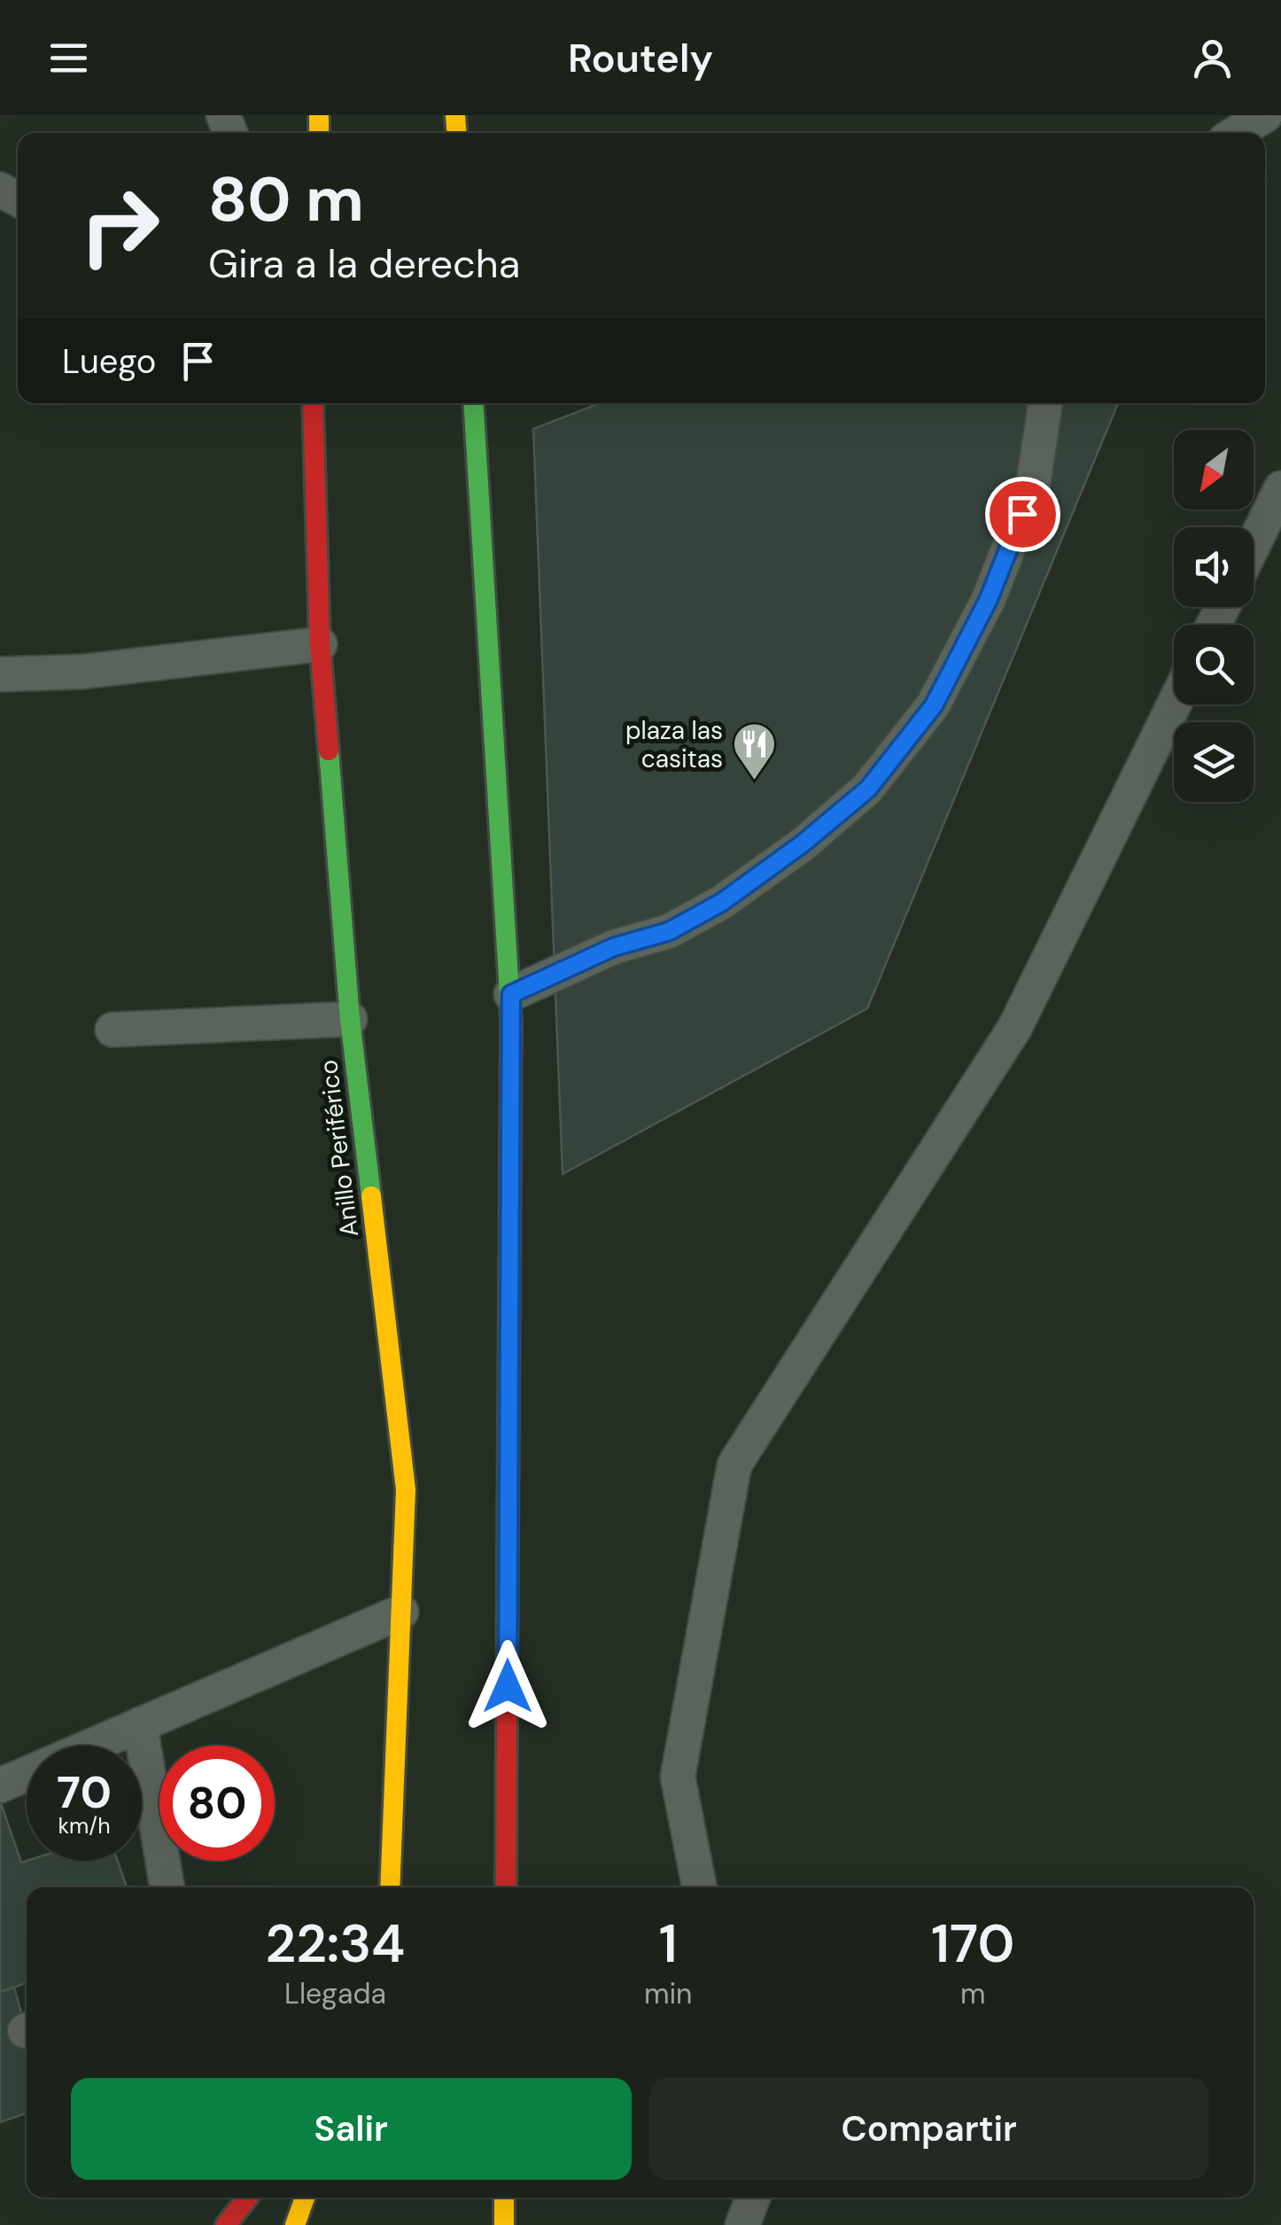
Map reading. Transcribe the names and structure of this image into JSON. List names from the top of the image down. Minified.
{"streets":{"highway":["Anillo Periférico"]},"places":{"restaurant":["plaza las casitas"]},"north":"bottom left","page":{"header":"Routely","turn":["80 m","Gira a la derecha"],"then":"Luego","speed":"70 km/h","limit":"80","eta":["22:34","Llegada","1","min","170","m"],"buttons":["Salir","Compartir"]}}
